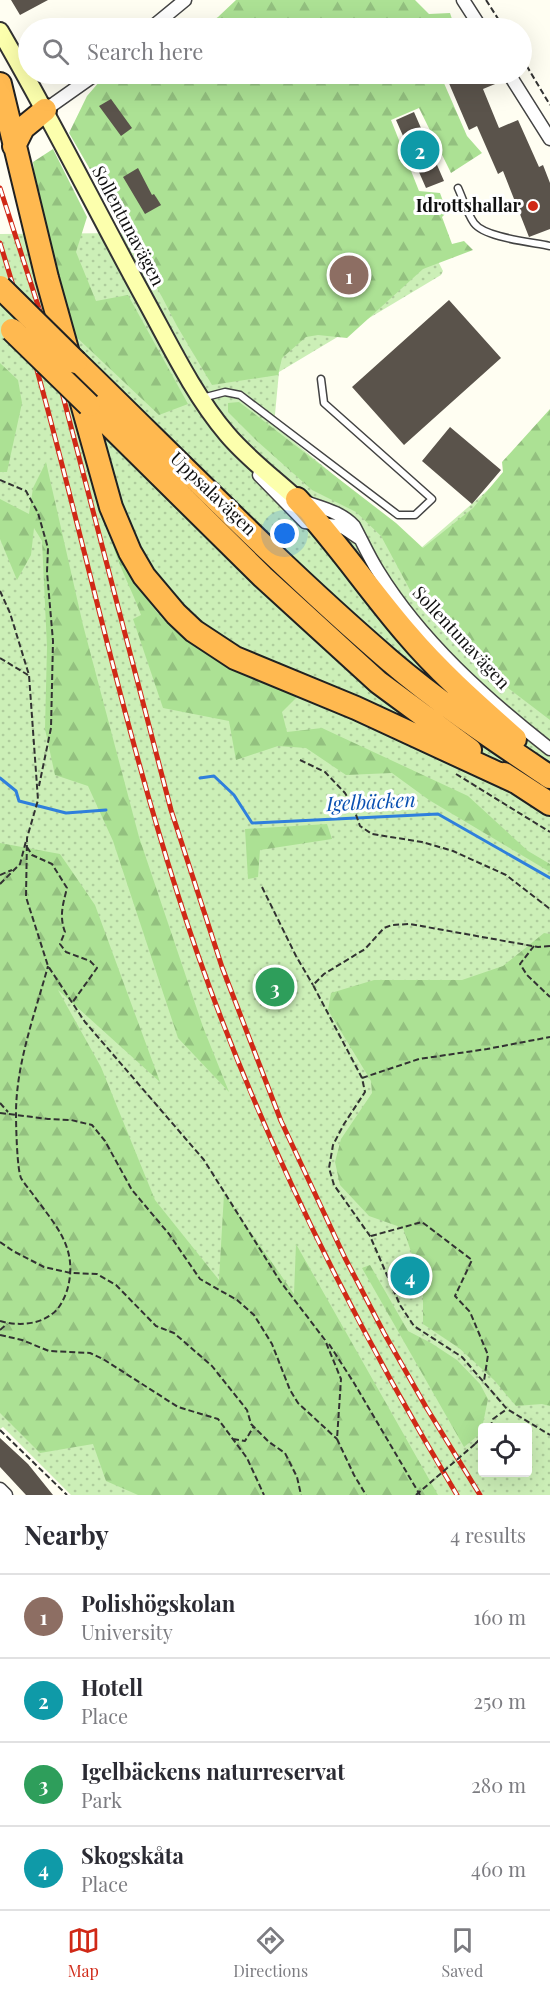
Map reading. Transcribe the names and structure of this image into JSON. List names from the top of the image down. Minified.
{"streets":{"highway":["Uppsalavägen"],"street":["Sollentunavägen"]},"water":["Igelbäcken"],"places":["Idrottshallar"],"page":{"search":"Search here","pins":["2","1","3","4"],"heading":["Nearby","4 results"],"list":[{"mark":"1","name":"Polishögskolan","note":"University","value":"160 m"},{"mark":"2","name":"Hotell","note":"Place","value":"250 m"},{"mark":"3","name":"Igelbäckens naturreservat","note":"Park","value":"280 m"},{"mark":"4","name":"Skogskåta","note":"Place","value":"460 m"}],"nav":["Map","Directions","Saved"]}}
